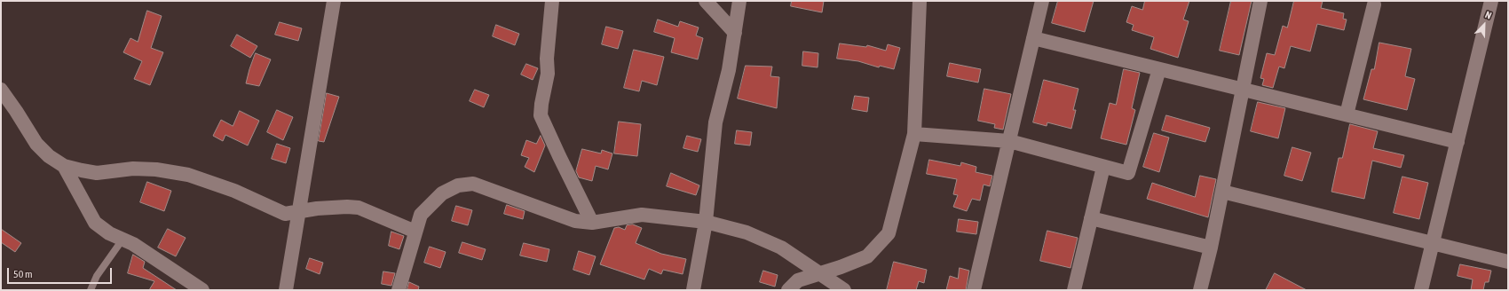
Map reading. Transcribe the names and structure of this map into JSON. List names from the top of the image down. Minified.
{"scale_bar":"50 m","north":"top right"}
